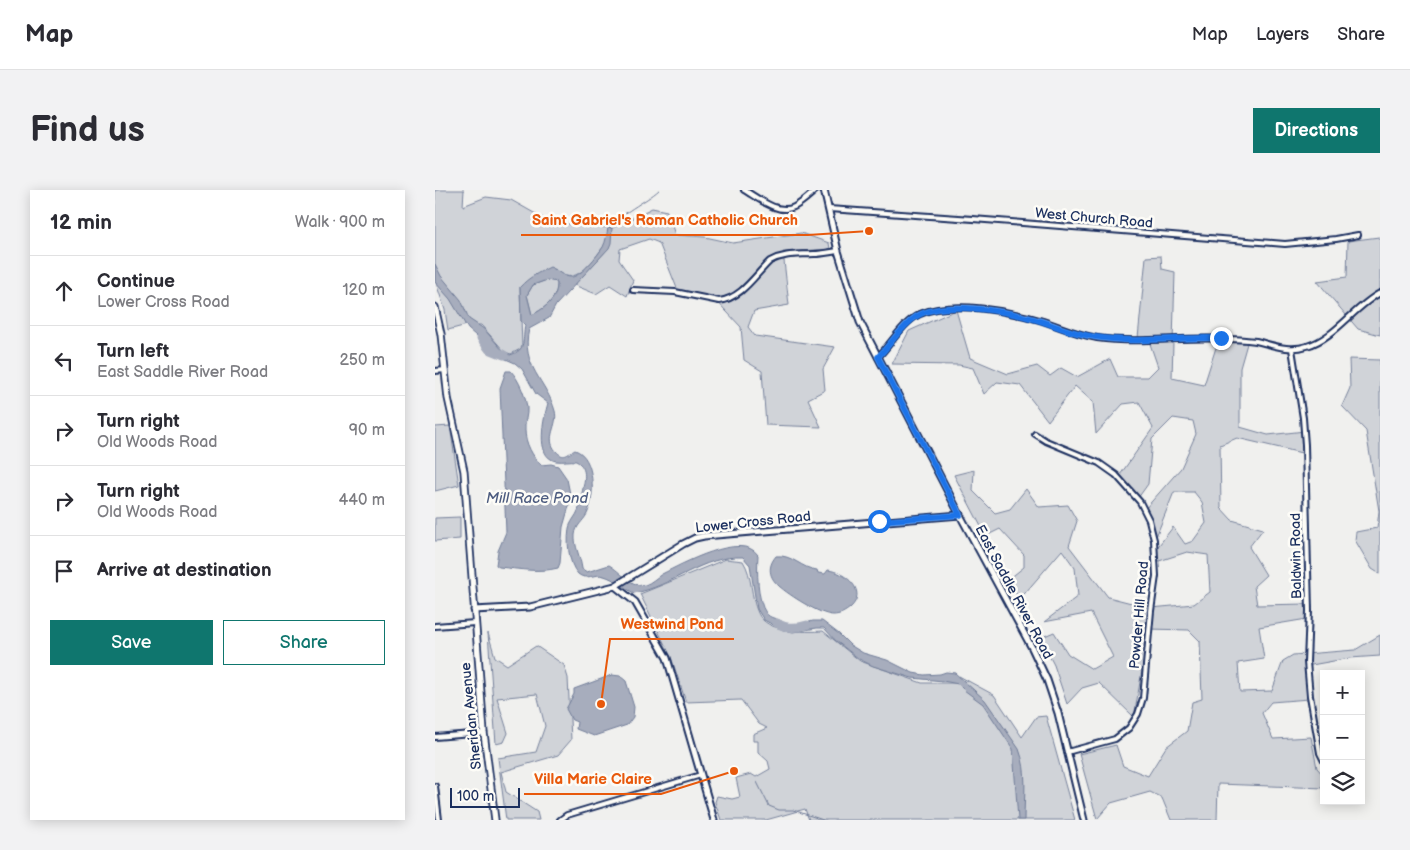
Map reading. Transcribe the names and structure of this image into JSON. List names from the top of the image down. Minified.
{"streets":{"main road":["Sheridan Avenue"],"street":["West Church Road","Lower Cross Road","Baldwin Road","East Saddle River Road","Powder Hill Road"]},"crossings":[["West Church Road","East Saddle River Road"],["Lower Cross Road","East Saddle River Road"],["Lower Cross Road","Sheridan Avenue"],["East Saddle River Road","Powder Hill Road"]],"water":["Mill Race Pond"],"places":["Saint Gabriel's Roman Catholic Church","Westwind Pond","Villa Marie Claire"],"scale_bar":"100 m","page":{"header":"Map","nav":["Map","Layers","Share"],"buttons":["Directions",["Save","Share"]],"title":"Find us","heading":["12 min","Walk · 900 m"],"list":[["Continue","Lower Cross Road","120 m"],["Turn left","East Saddle River Road","250 m"],["Turn right","Old Woods Road","90 m"],["Turn right","Old Woods Road","440 m"],"Arrive at destination"],"map_buttons":["+","−"],"scale":"100 m"}}
